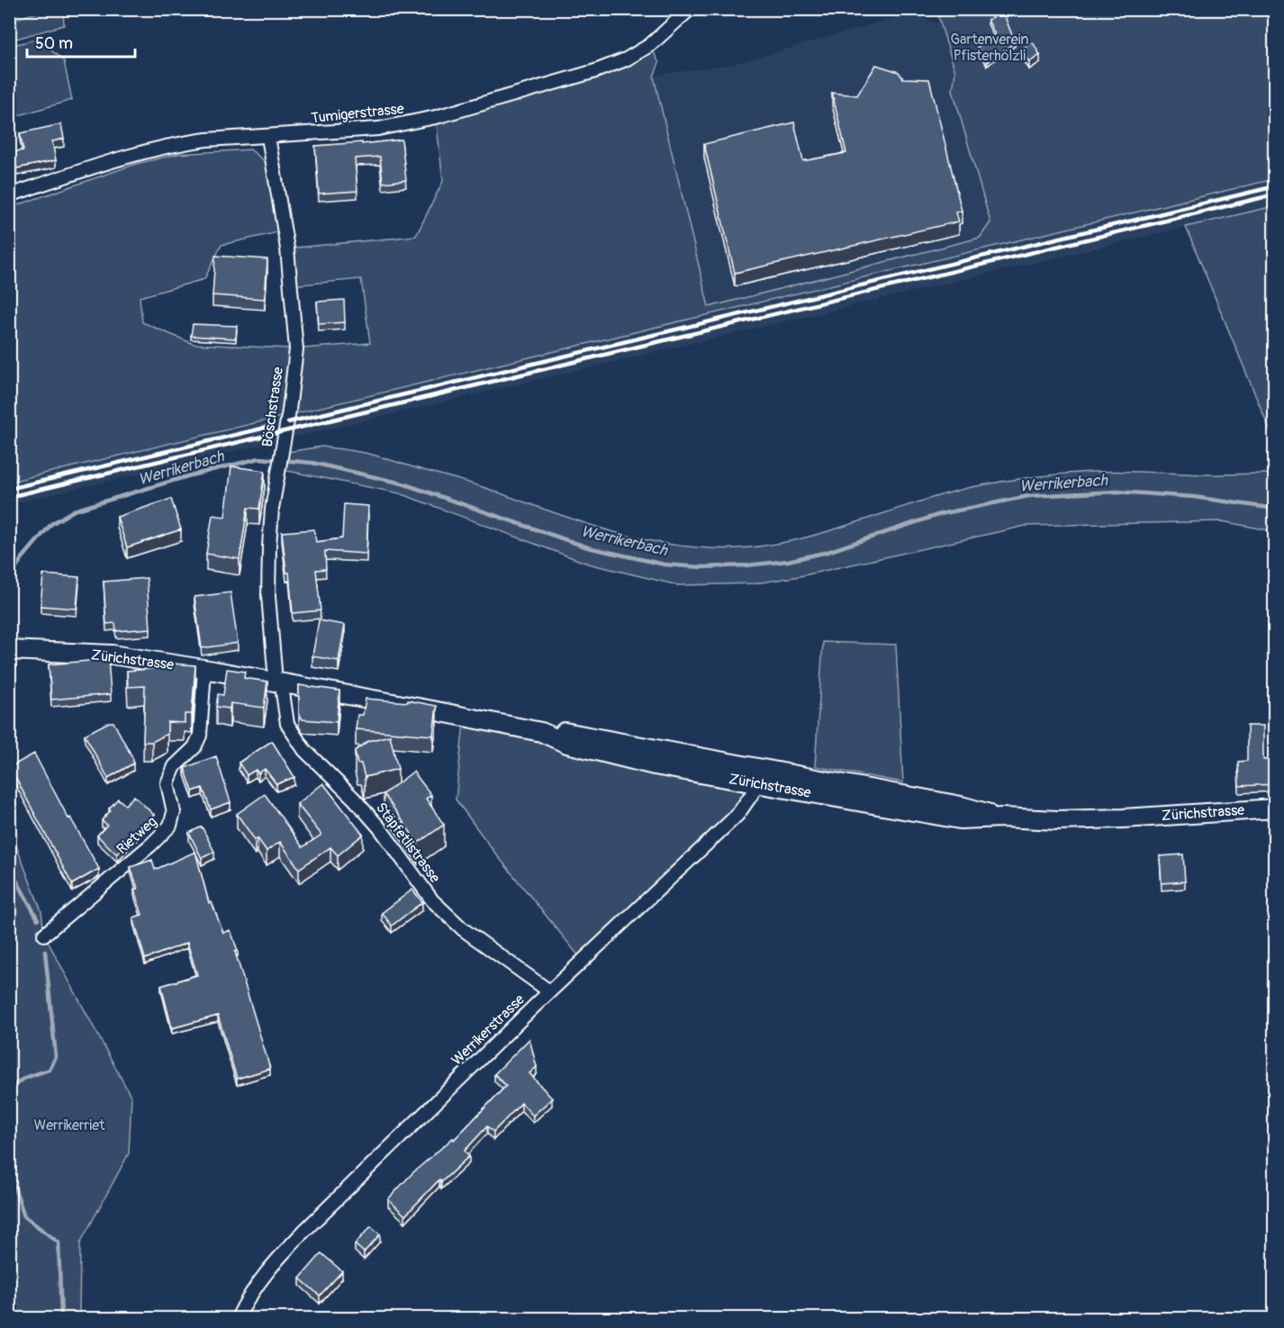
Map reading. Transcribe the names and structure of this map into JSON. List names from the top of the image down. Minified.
{"streets":{"main road":["Zürichstrasse"],"street":["Tumigerstrasse","Böschstrasse","Rietweg","Stäpfetlistrasse","Werrikerstrasse"]},"crossings":[["Tumigerstrasse","Böschstrasse"],["Böschstrasse","Zürichstrasse"],["Böschstrasse","Stäpfetlistrasse"],["Zürichstrasse","Rietweg"],["Zürichstrasse","Stäpfetlistrasse"],["Zürichstrasse","Werrikerstrasse"],["Stäpfetlistrasse","Werrikerstrasse"]],"water":["Werrikerbach"],"parks":["Gartenverein Pfisterhölzli","Werrikerriet"],"scale_bar":"50 m"}
